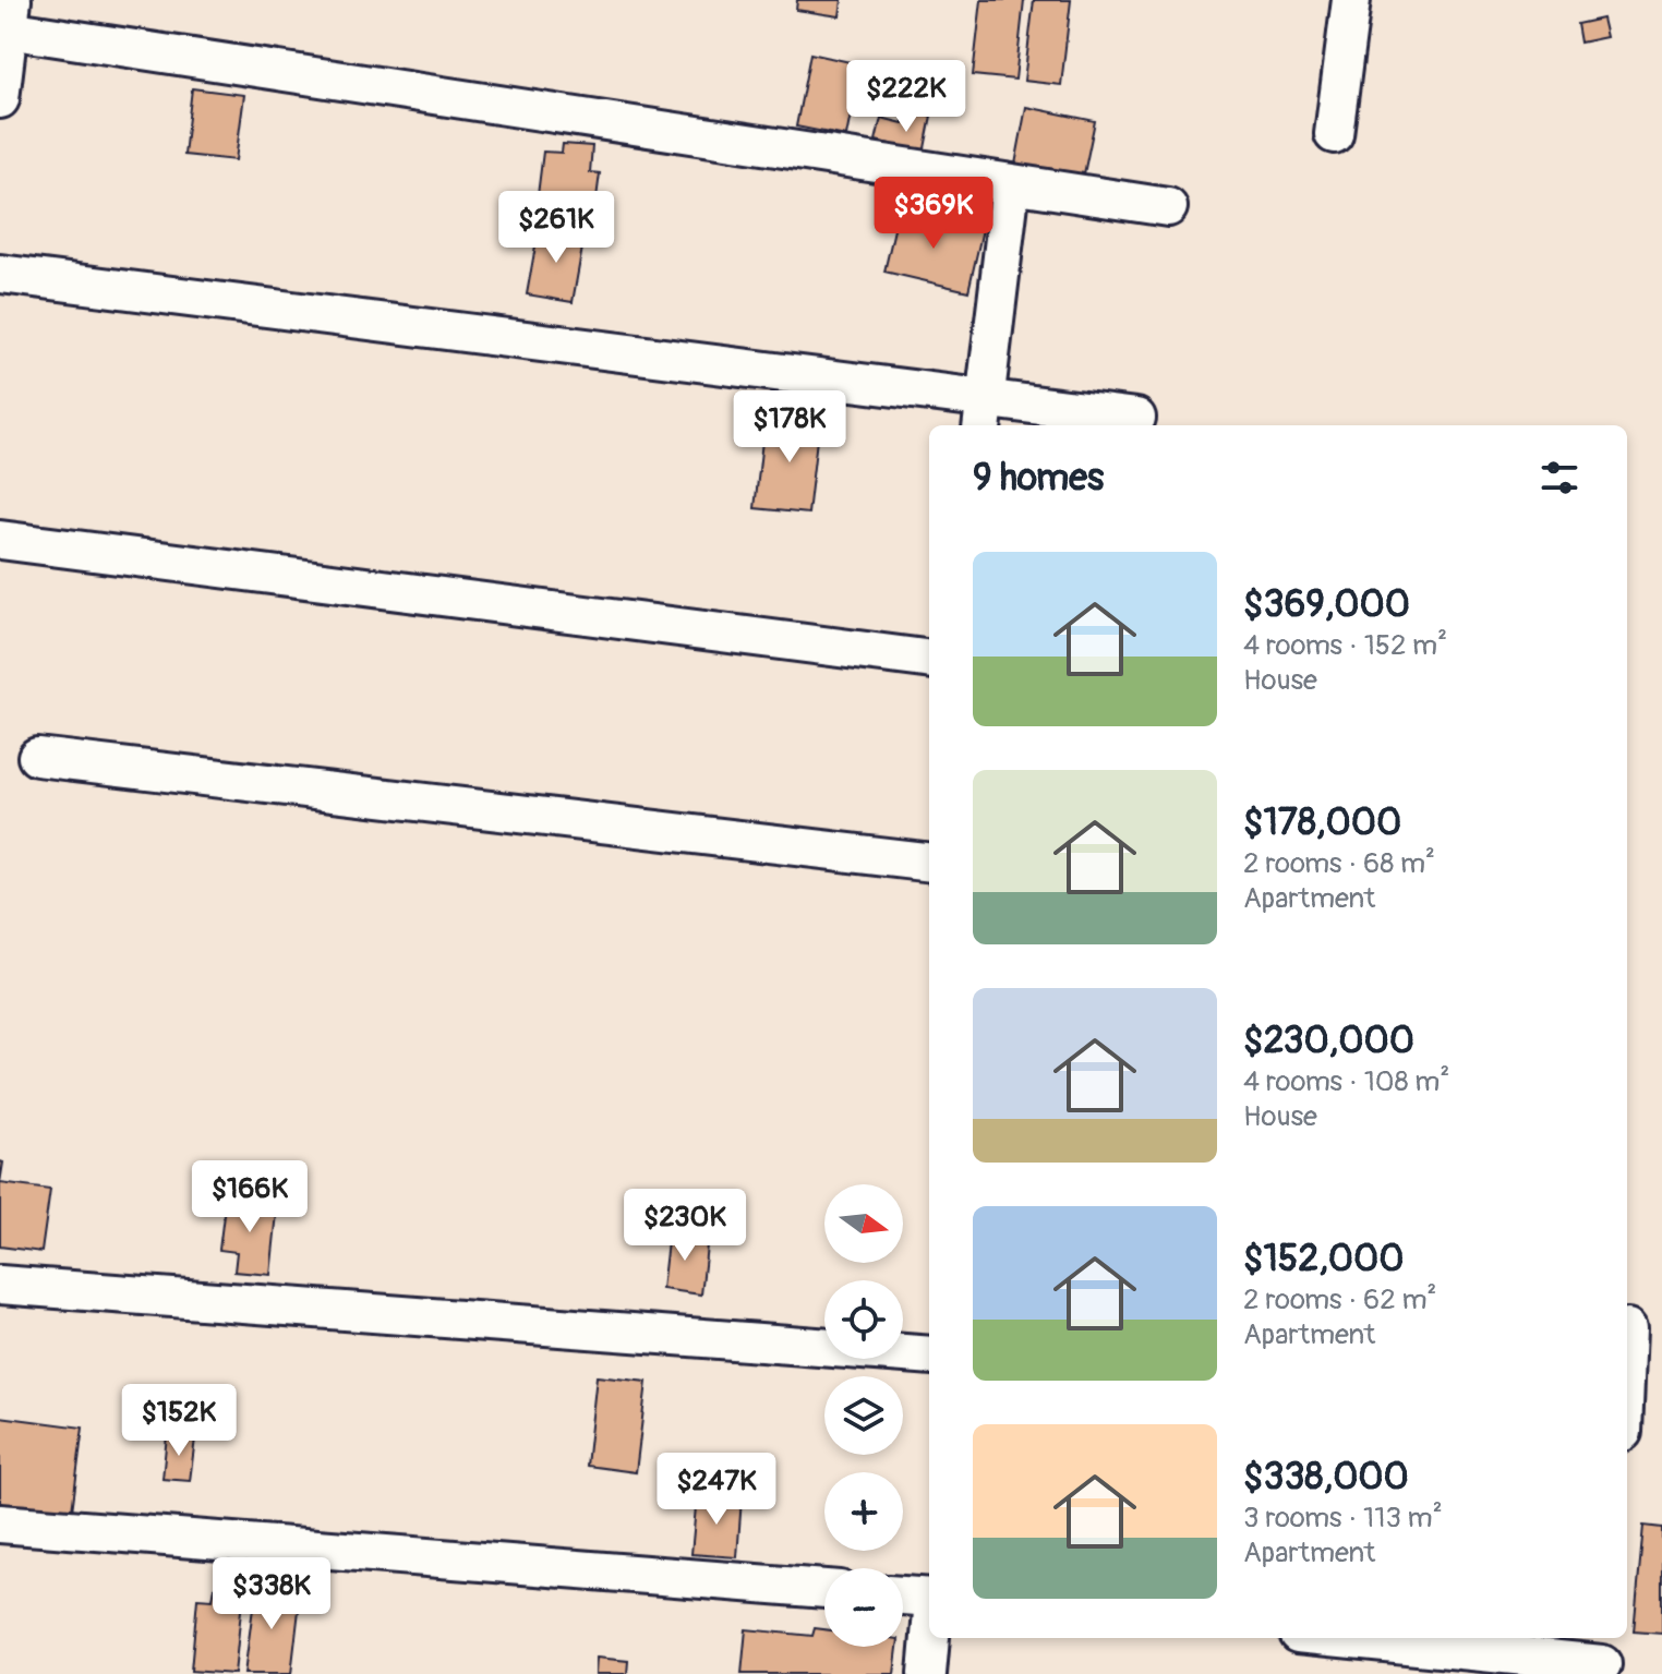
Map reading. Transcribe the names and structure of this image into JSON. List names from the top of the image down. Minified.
{"north":"right","page":{"price":["$222K","$369K","$261K","$178K","$166K","$230K","$152K","$247K","$338K"],"heading":"9 homes","list":[{"name":"$369,000","note":"4 rooms · 152 m² · House"},{"name":"$178,000","note":"2 rooms · 68 m² · Apartment"},{"name":"$230,000","note":"4 rooms · 108 m² · House"},{"name":"$152,000","note":"2 rooms · 62 m² · Apartment"},{"name":"$338,000","note":"3 rooms · 113 m² · Apartment"}],"map_buttons":["+","−"]}}
